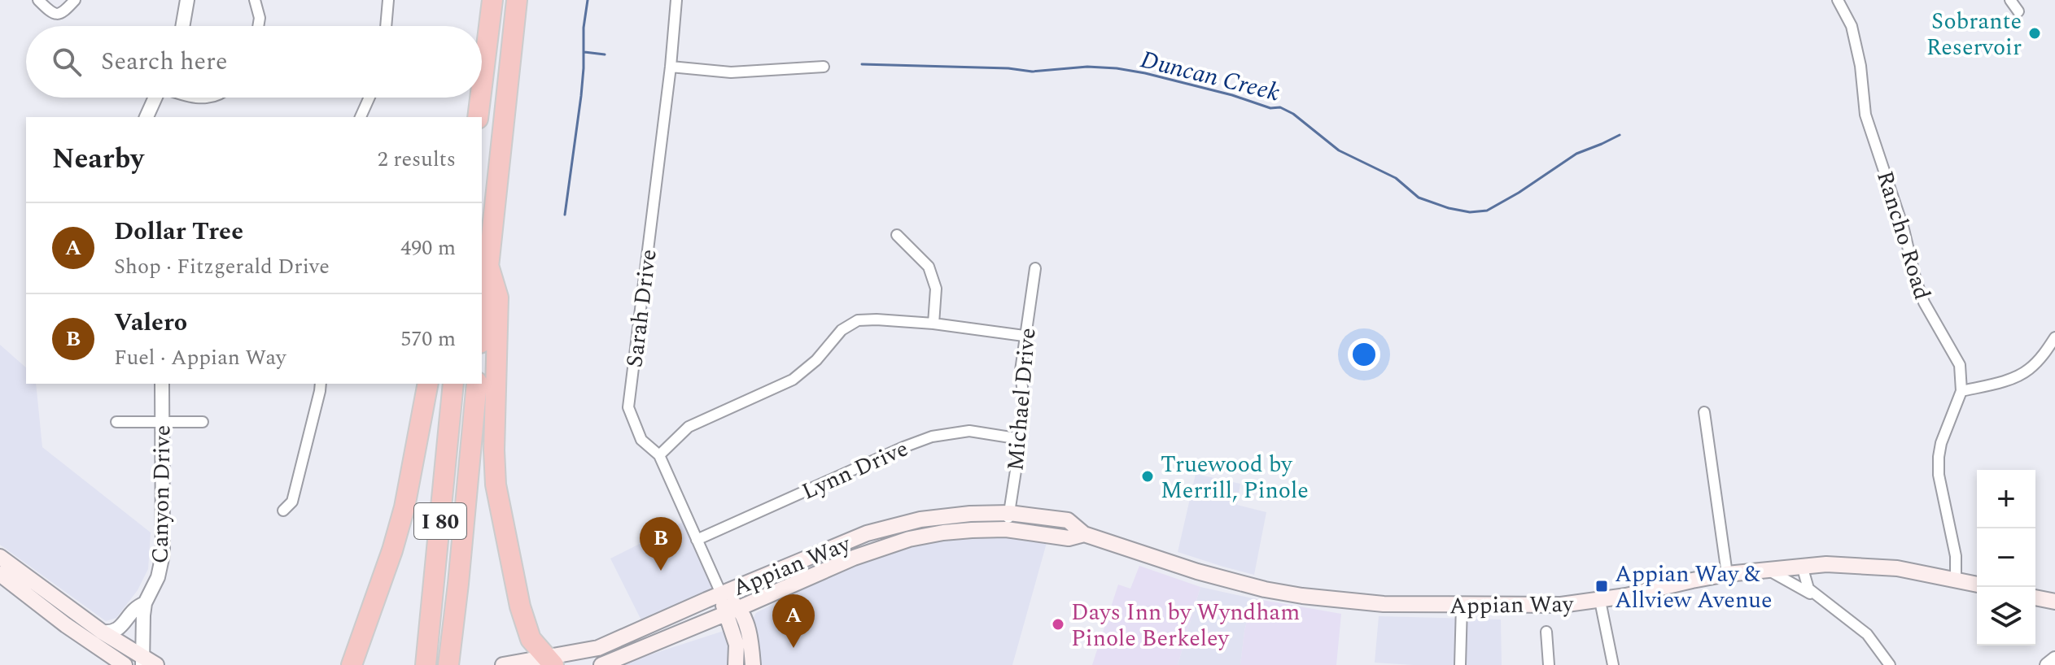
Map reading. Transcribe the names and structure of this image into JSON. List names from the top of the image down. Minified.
{"streets":{"highway":["I 80"],"main road":["Appian Way"],"street":["Rancho Road","Sarah Drive","Michael Drive","Lynn Drive","Canyon Drive"]},"crossings":[["Sarah Drive","Lynn Drive"],["Sarah Drive","Appian Way"],["Michael Drive","Lynn Drive"],["Michael Drive","Appian Way"]],"water":["Duncan Creek"],"places":{"other":["Sobrante Reservoir","Truewood by Merrill, Pinole","Days Inn by Wyndham Pinole Berkeley"],"transit":["Appian Way & Allview Avenue"]},"page":{"search":"Search here","heading":["Nearby","2 results"],"list":[{"mark":"A","name":"Dollar Tree","note":"Shop · Fitzgerald Drive","value":"490 m"},{"mark":"B","name":"Valero","note":"Fuel · Appian Way","value":"570 m"}],"map_buttons":["+","−"],"pins":["B","A"]}}
